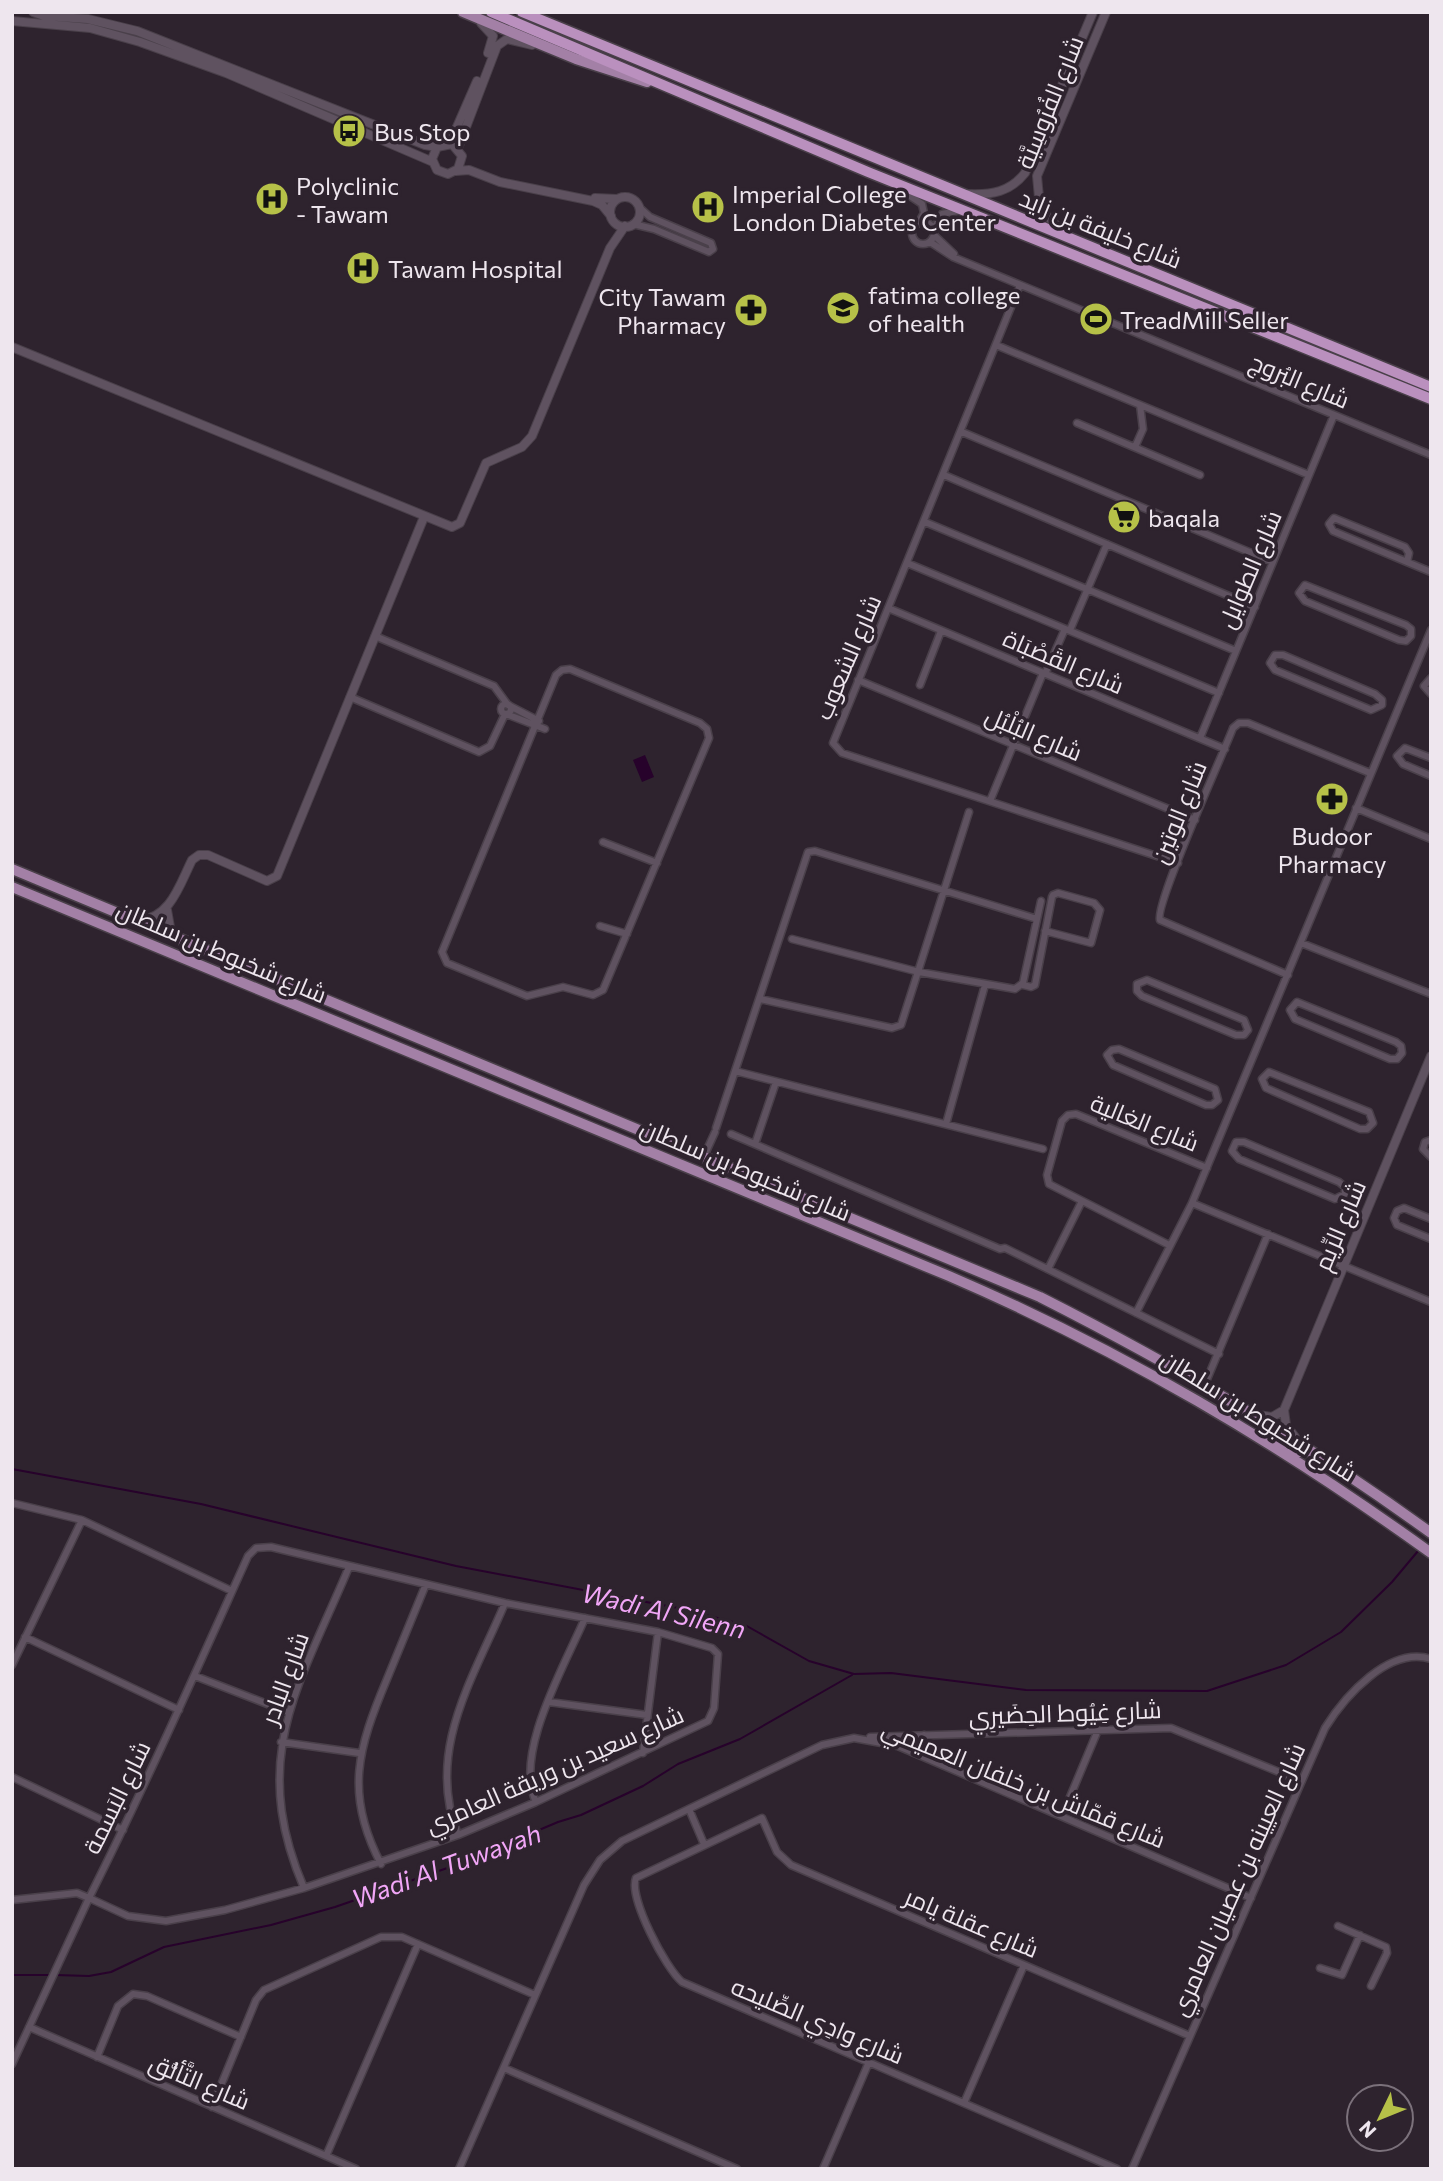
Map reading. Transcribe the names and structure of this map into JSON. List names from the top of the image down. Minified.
{"streets":{"highway":["شارع خليفة بن زايد"],"main road":["شارع شخبوط بن سلطان"],"street":["شارع الفُرُوسِيَّة","شارع البُروج","شارع الطوايل","شارع الشعوب","شارع القَصْبَاة","شارع البُلْبُل","شارع الوتين","شارع الغالية","شارع الرِّيم","شارع البادر","شارع غِيُوط الحِضَيرِي","شارع سعيد بن وريقة العامري","شارع قمّاش بن خلفان العميمي","شارع البَسمة","شارع العيينه بن عصيان العامري","شارع عقلة يامر","شارع وادِي الصِّليحه","شارع التَّألُّق"]},"crossings":[["شارع الفُرُوسِيَّة","شارع خليفة بن زايد"],["شارع البُروج","شارع الطوايل"],["شارع البُروج","شارع الشعوب"],["شارع الطوايل","شارع القَصْبَاة"],["شارع الشعوب","شارع القَصْبَاة"],["شارع الشعوب","شارع البُلْبُل"],["شارع الشعوب","شارع الوتين"],["شارع القَصْبَاة","شارع الوتين"],["شارع البُلْبُل","شارع الوتين"],["شارع البادر","شارع سعيد بن وريقة العامري"],["شارع غِيُوط الحِضَيرِي","شارع قمّاش بن خلفان العميمي"],["شارع غِيُوط الحِضَيرِي","شارع العيينه بن عصيان العامري"],["شارع سعيد بن وريقة العامري","شارع البَسمة"],["شارع قمّاش بن خلفان العميمي","شارع العيينه بن عصيان العامري"],["شارع البَسمة","شارع التَّألُّق"],["شارع العيينه بن عصيان العامري","شارع عقلة يامر"],["شارع عقلة يامر","شارع وادِي الصِّليحه"]],"water":["Wadi Al Silenn","Wadi Al Tuwayah"],"places":{"bus stop":["Bus Stop"],"hospital":["Polyclinic - Tawam","Imperial College London Diabetes Center","Tawam Hospital"],"school or university":["fatima college of health"],"pharmacy":["City Tawam Pharmacy","Budoor Pharmacy"],"sports":["TreadMill Seller"],"supermarket":["baqala"]},"north":"bottom left"}
